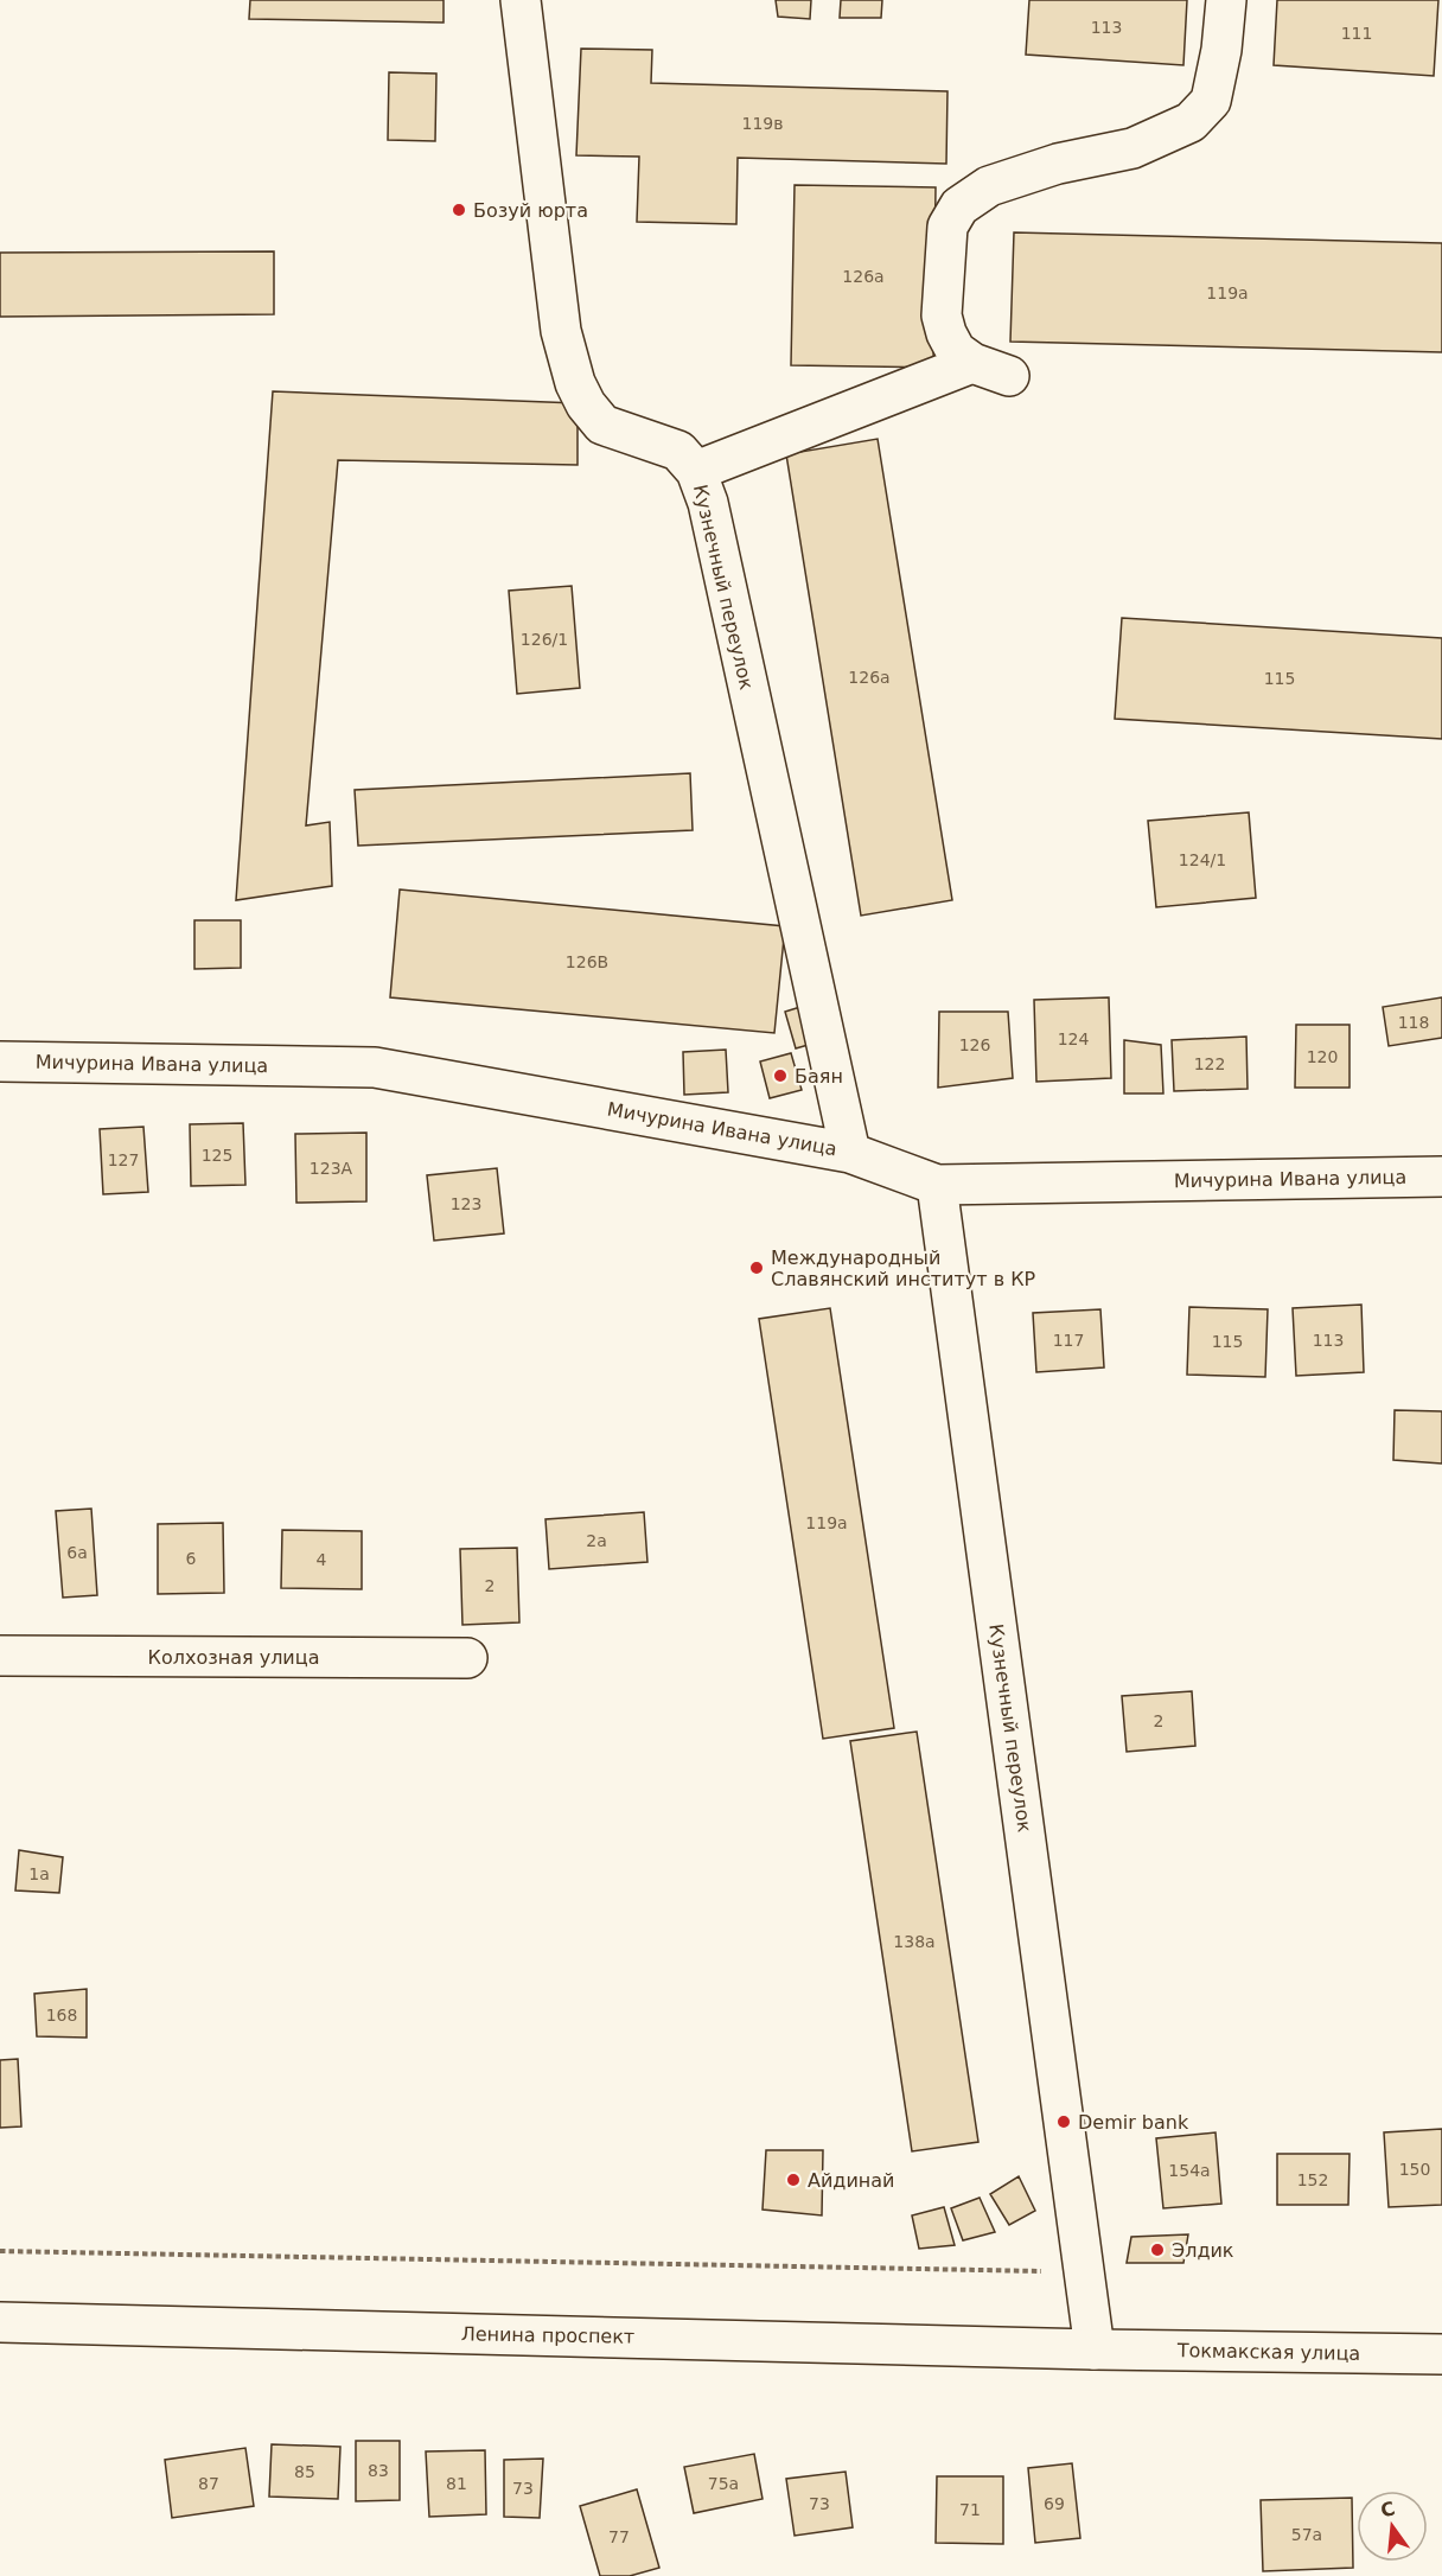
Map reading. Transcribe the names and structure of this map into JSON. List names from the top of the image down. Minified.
{"streets":{"street":["Кузнечный переулок","Мичурина Ивана улица","Колхозная улица","Ленина проспект","Токмакская улица"]},"crossings":[["Кузнечный переулок","Мичурина Ивана улица"],["Кузнечный переулок","Ленина проспект"],["Кузнечный переулок","Токмакская улица"],["Ленина проспект","Токмакская улица"]],"places":["Бозуй юрта","Баян","Международный Славянский институт в КР","Demir bank","Айдинай","Элдик"],"house_numbers":["113","111","119в","126а","119а","126/1","126а","115","124/1","126В","118","124","126","120","122","125","127","123А","123","117","113","115","119а","2а","6а","6","4","2","2","1а","138а","168","150","154а","152","83","85","87","81","75а","73","73","69","71","57а","77"],"north":"top"}
